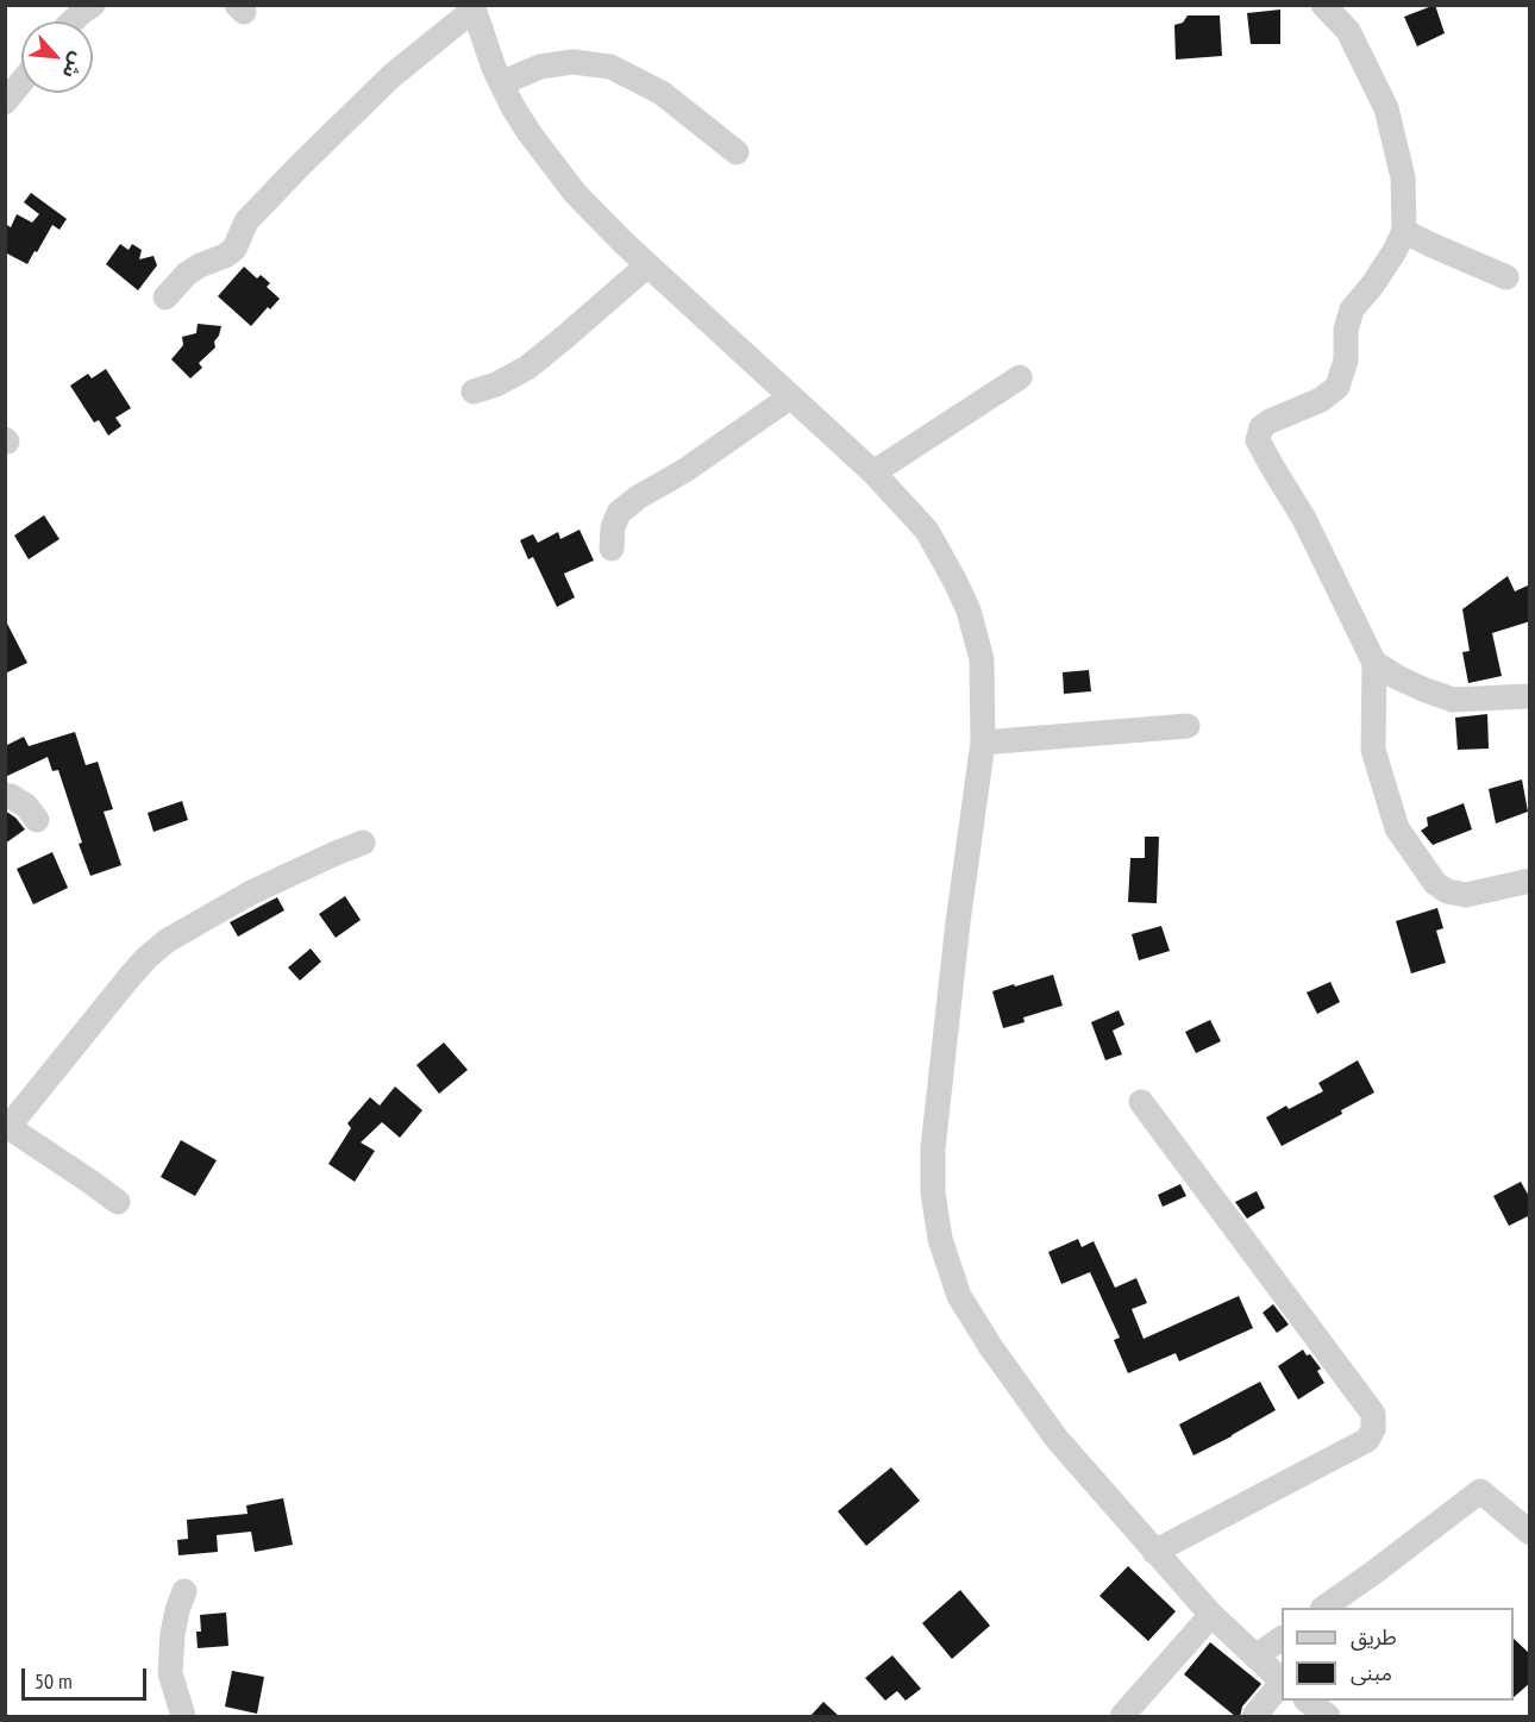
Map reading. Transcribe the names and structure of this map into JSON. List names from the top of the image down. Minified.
{"legend":["طريق","مبنى"],"scale_bar":"50 m","north":"bottom right"}
